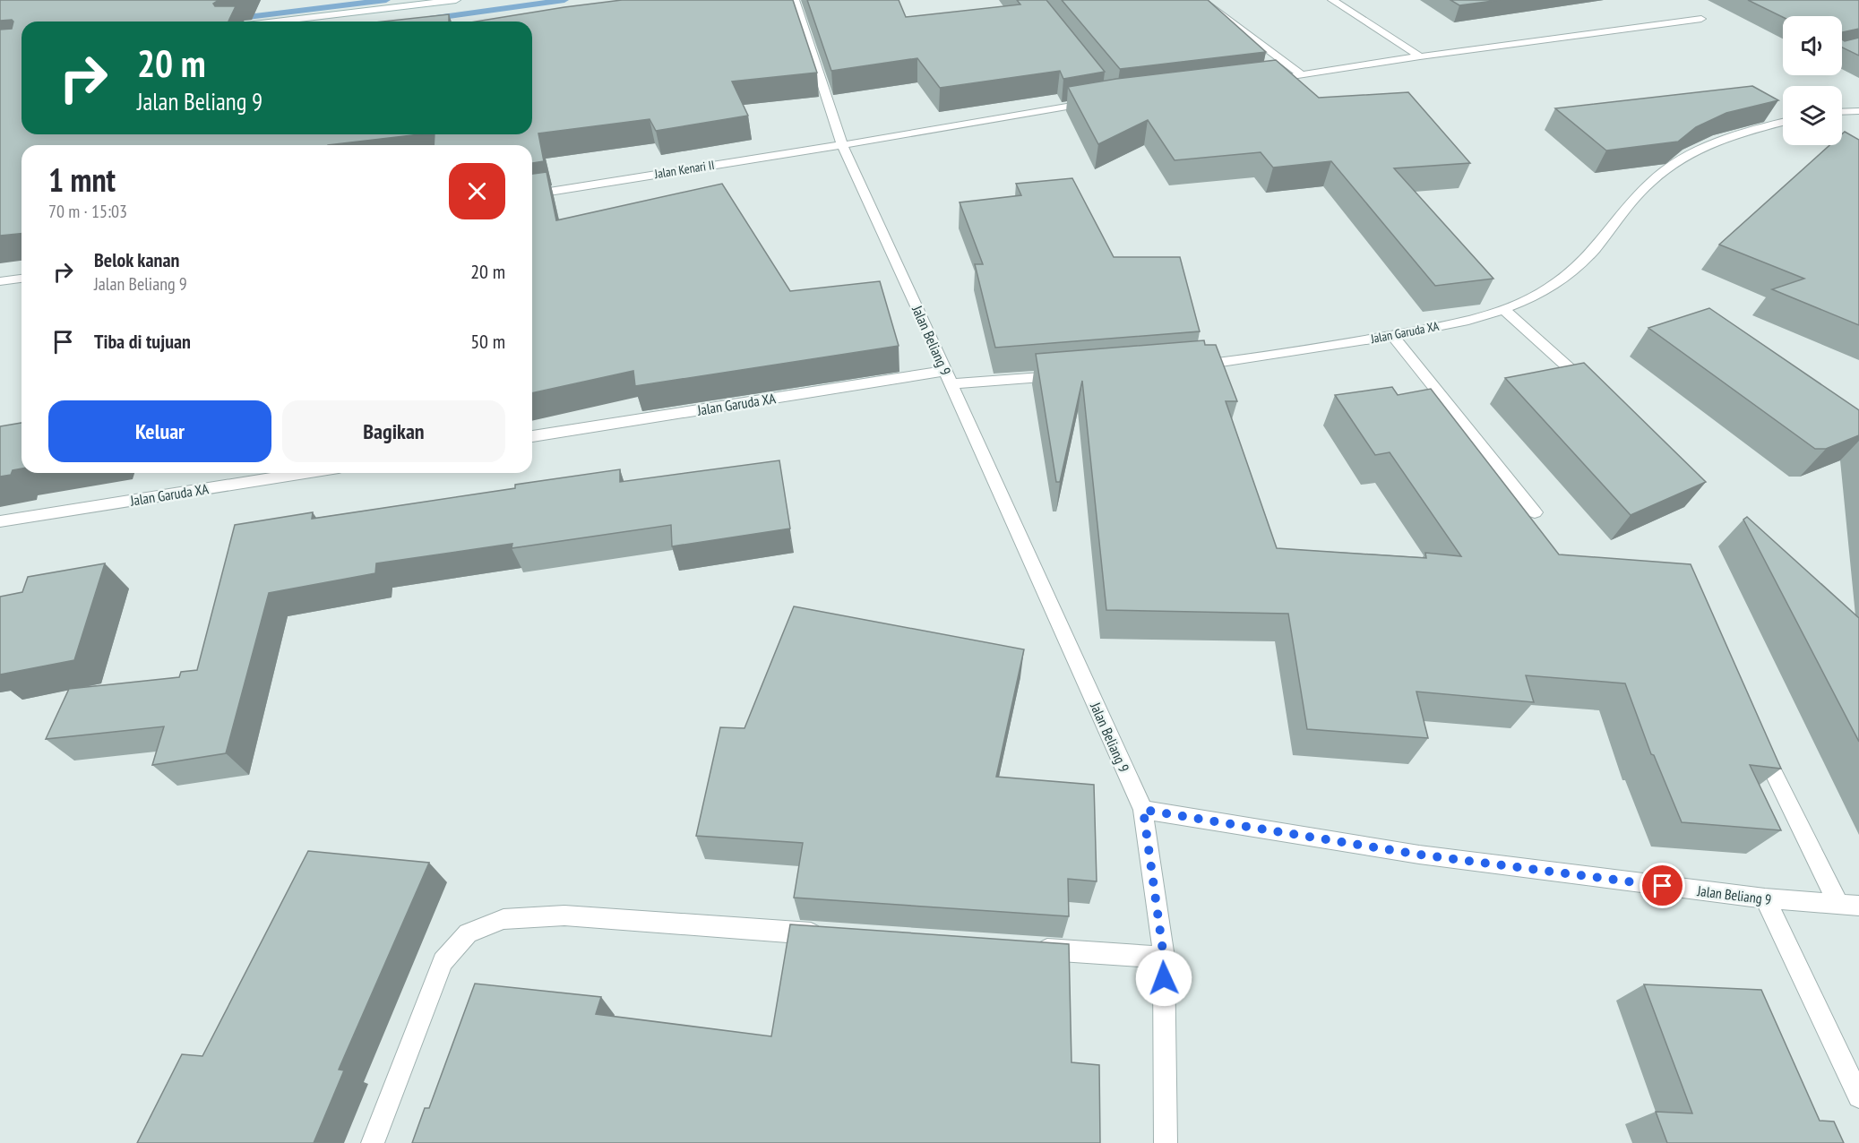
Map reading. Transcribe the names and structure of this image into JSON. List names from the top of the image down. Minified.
{"streets":{"street":["Jalan Kenari II","Jalan Garuda XA","Jalan Beliang 9"]},"crossings":[["Jalan Kenari II","Jalan Beliang 9"],["Jalan Garuda XA","Jalan Beliang 9"]],"page":{"turn":["20 m","Jalan Beliang 9"],"heading":["1 mnt","70 m · 15:03"],"list":[{"name":"Belok kanan","note":"Jalan Beliang 9","value":"20 m"},{"name":"Tiba di tujuan","value":"50 m"}],"buttons":["Keluar","Bagikan"]}}
